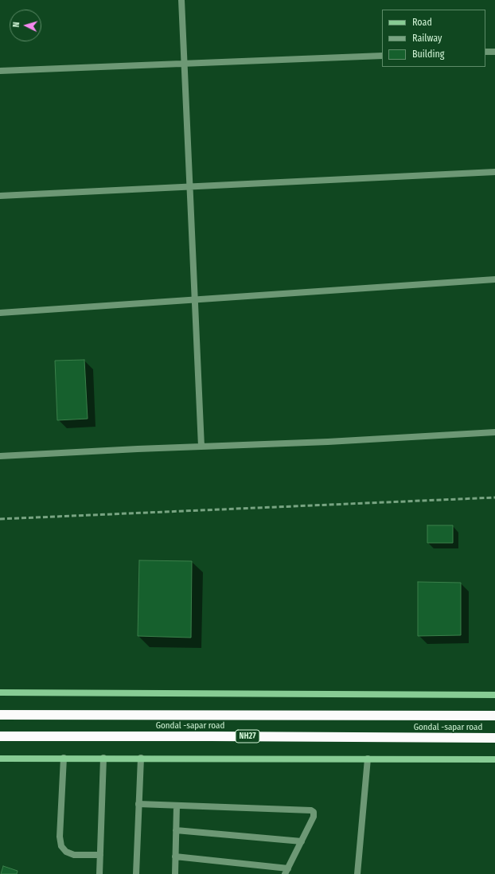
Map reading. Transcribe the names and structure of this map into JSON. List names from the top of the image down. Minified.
{"streets":{"highway":["Gondal -sapar road","NH27"]},"legend":["Road","Railway","Building"],"north":"left"}
